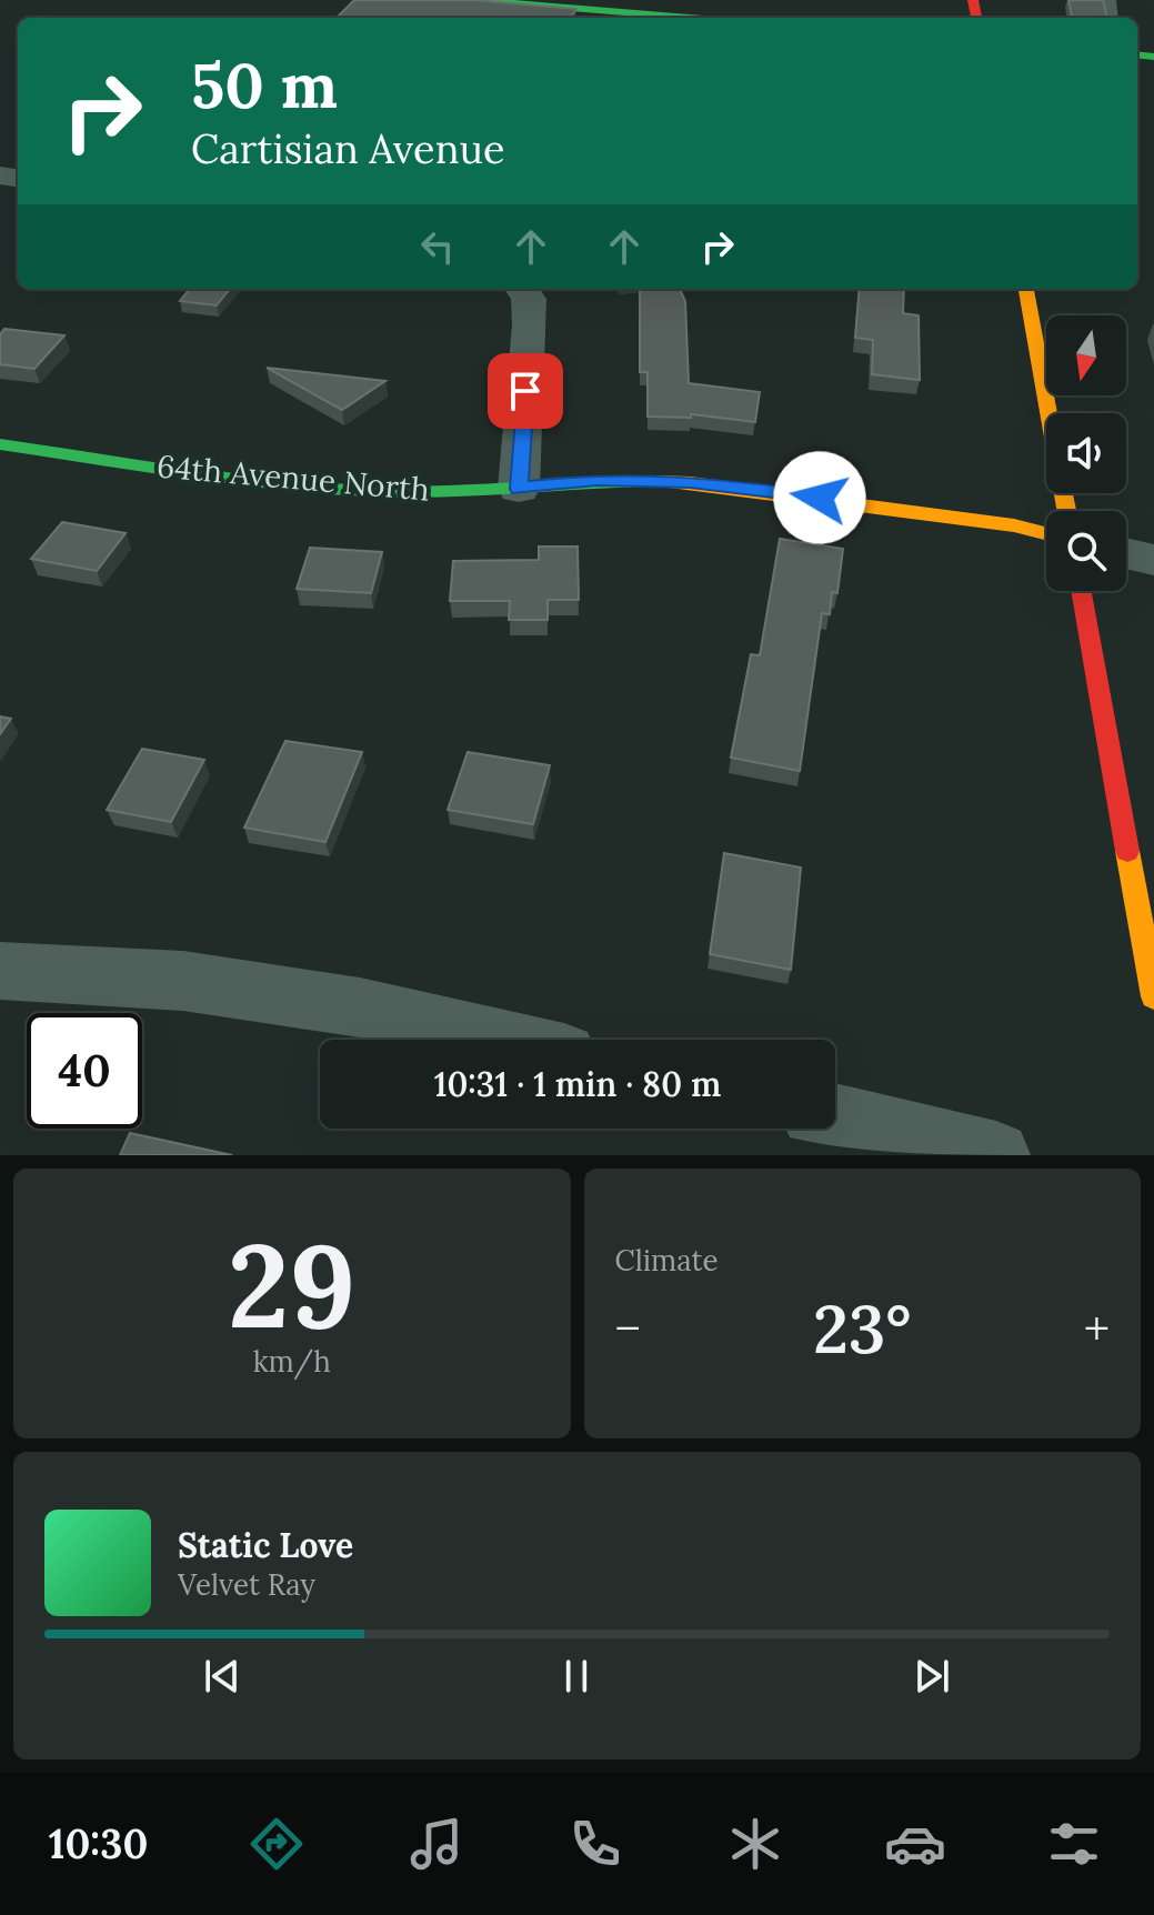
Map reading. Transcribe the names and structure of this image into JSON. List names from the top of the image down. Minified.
{"streets":{"street":["64th Avenue North"]},"north":"bottom","page":{"turn":["50 m","Cartisian Avenue"],"limit":"40","trip":"10:31 · 1 min · 80 m","tile":[["29","km/h"],"Climate"],"heat":["−","23°","+"],"song":["Static Love","Velvet Ray"],"tabs":"10:30"}}
